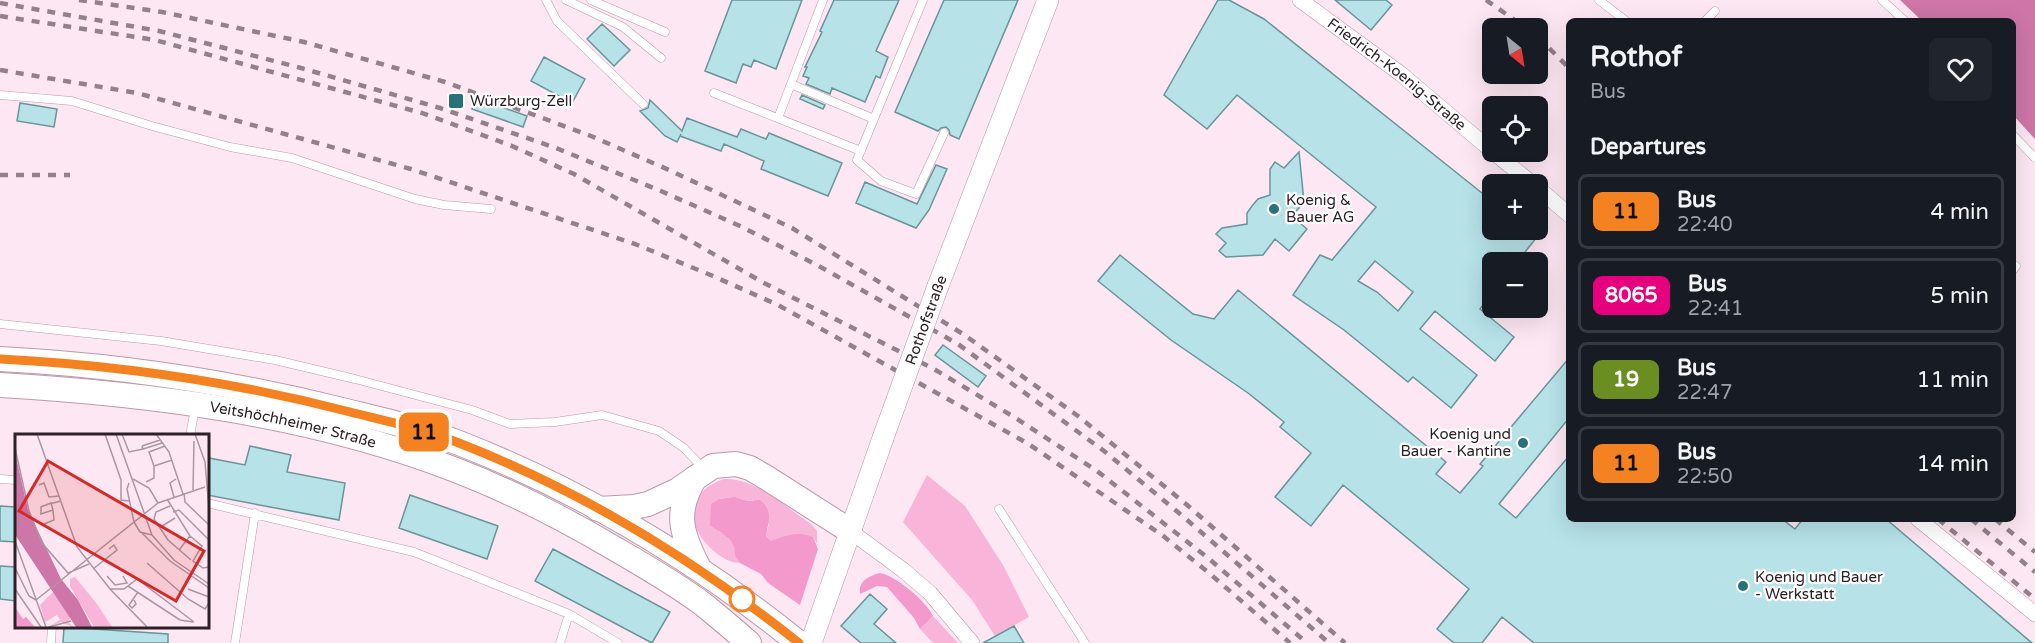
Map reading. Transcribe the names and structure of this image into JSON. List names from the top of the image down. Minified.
{"streets":{"highway":["Veitshöchheimer Straße"],"main road":["Rothofstraße"],"street":["Friedrich-Koenig-Straße"]},"places":{"transit":["Würzburg-Zell"],"other":["Koenig & Bauer AG","Koenig und Bauer - Kantine","Koenig und Bauer - Werkstatt"]},"lines":["bus line 11"],"north":"bottom right","page":{"on_map":"11","map_buttons":["+","−"],"heading":[["Rothof","Bus"],"Departures"],"list":[{"mark":"11","name":"Bus","note":"22:40","value":"4 min"},{"mark":"8065","name":"Bus","note":"22:41","value":"5 min"},{"mark":"19","name":"Bus","note":"22:47","value":"11 min"},{"mark":"11","name":"Bus","note":"22:50","value":"14 min"}]}}
